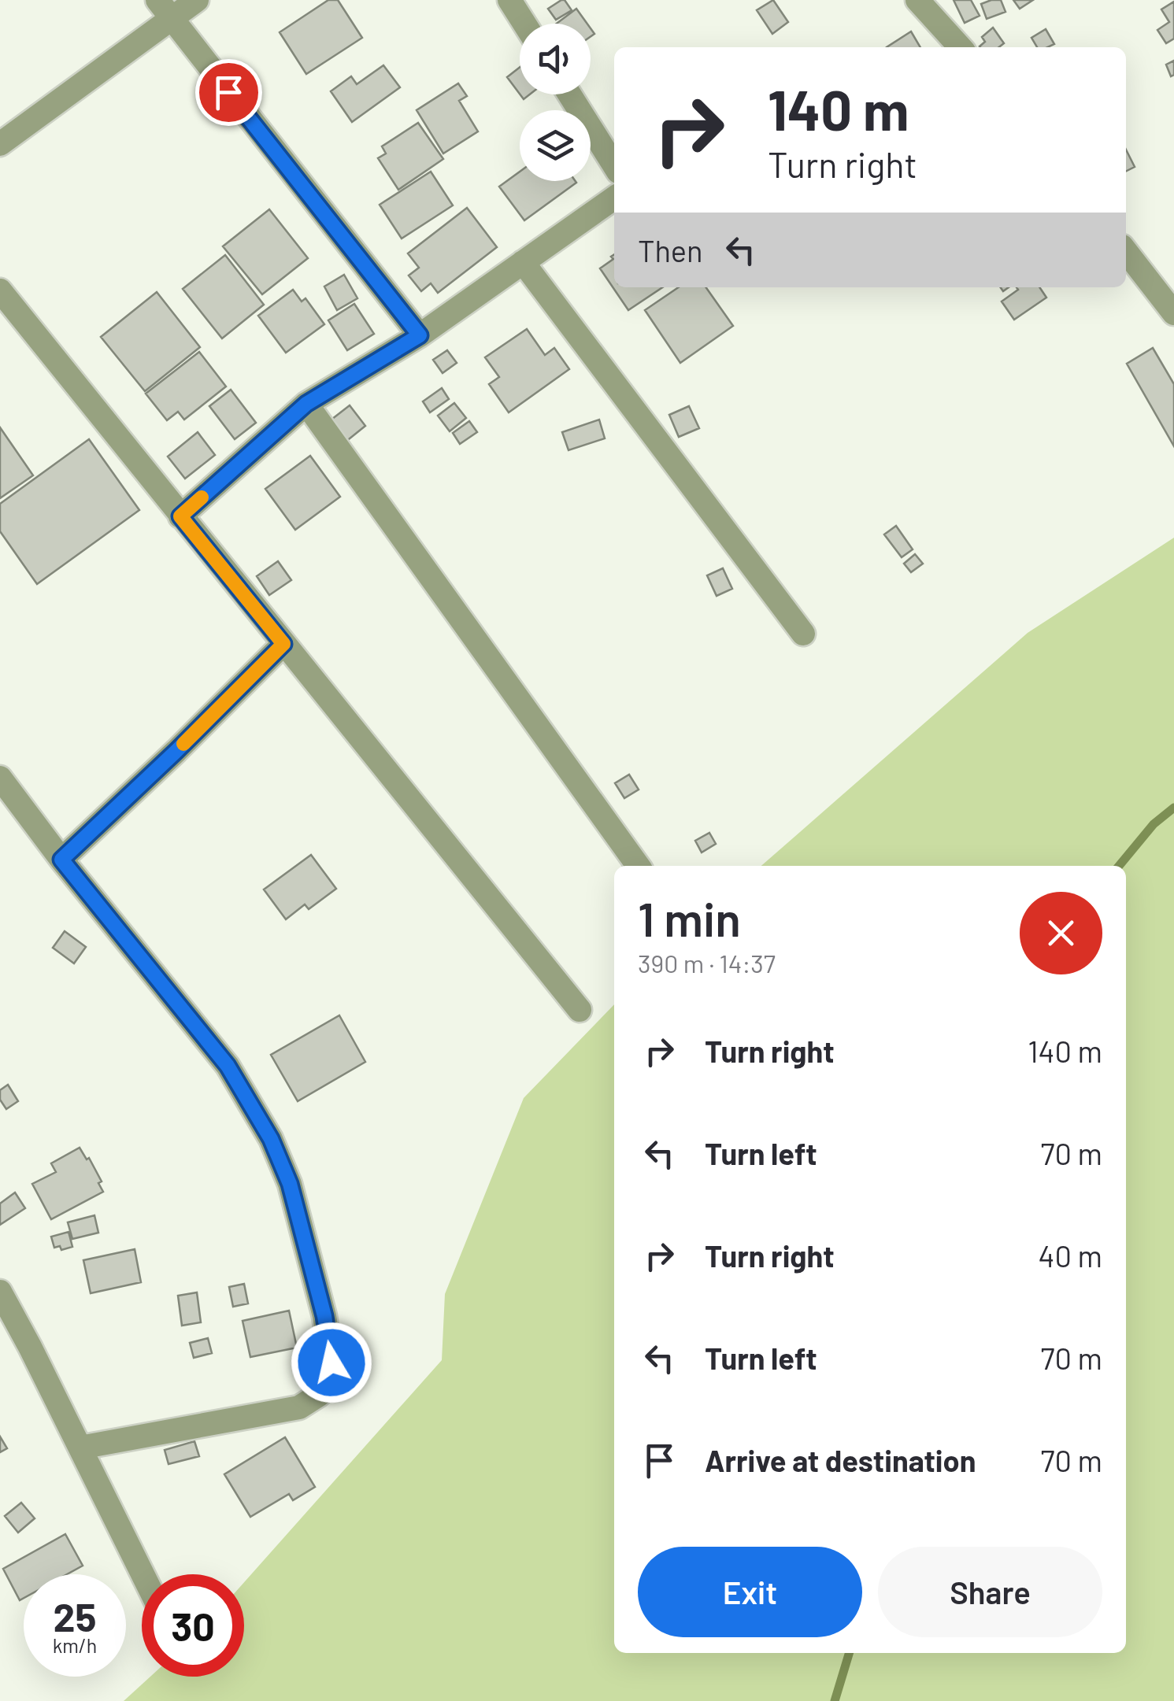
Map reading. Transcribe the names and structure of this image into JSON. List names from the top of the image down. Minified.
{"page":{"turn":["140 m","Turn right"],"then":"Then","heading":["1 min","390 m · 14:37"],"list":[{"name":"Turn right","value":"140 m"},{"name":"Turn left","value":"70 m"},{"name":"Turn right","value":"40 m"},{"name":"Turn left","value":"70 m"},{"name":"Arrive at destination","value":"70 m"}],"buttons":["Exit","Share"],"speed":"25 km/h","limit":"30"}}
